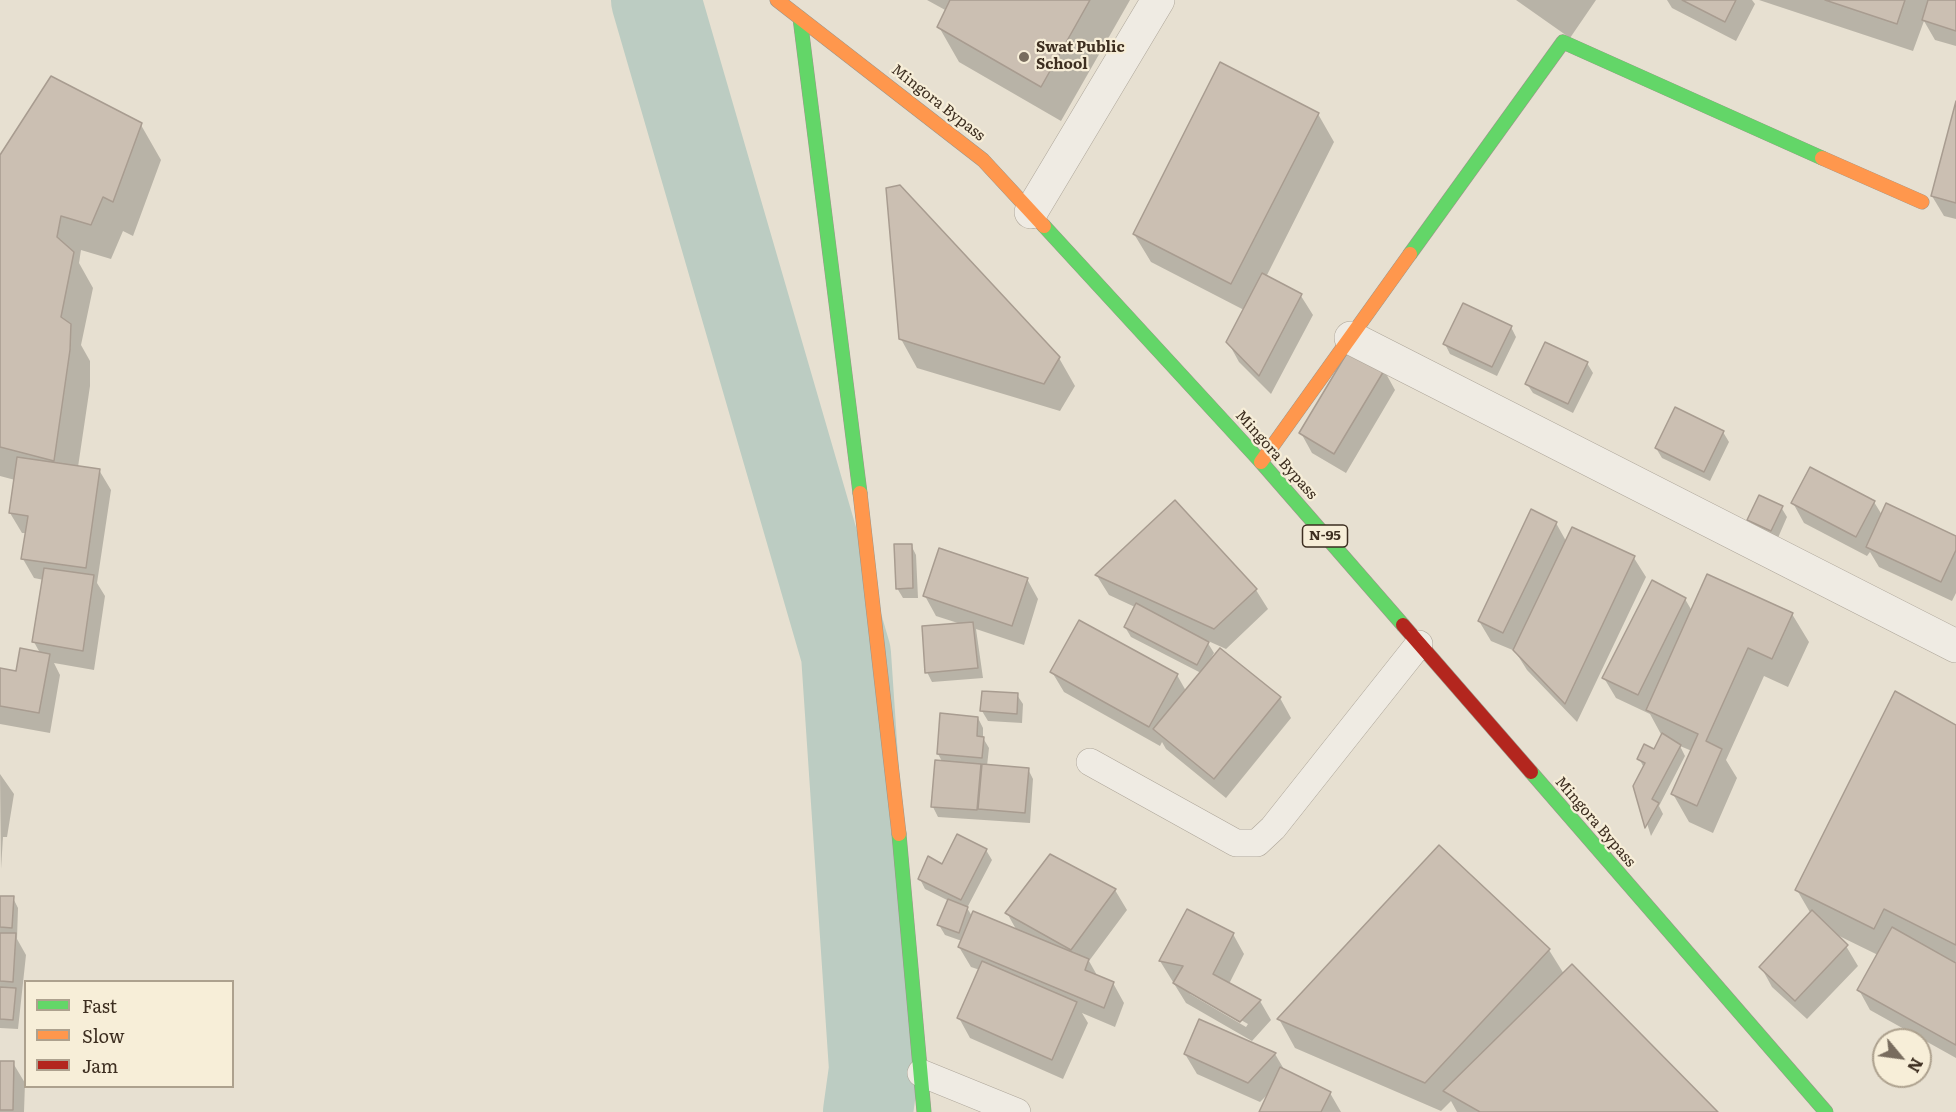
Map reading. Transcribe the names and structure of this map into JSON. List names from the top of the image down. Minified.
{"streets":{"main road":["Mingora Bypass","N-95"]},"places":["Swat Public School"],"legend":["Fast","Slow","Jam"],"north":"bottom right"}
